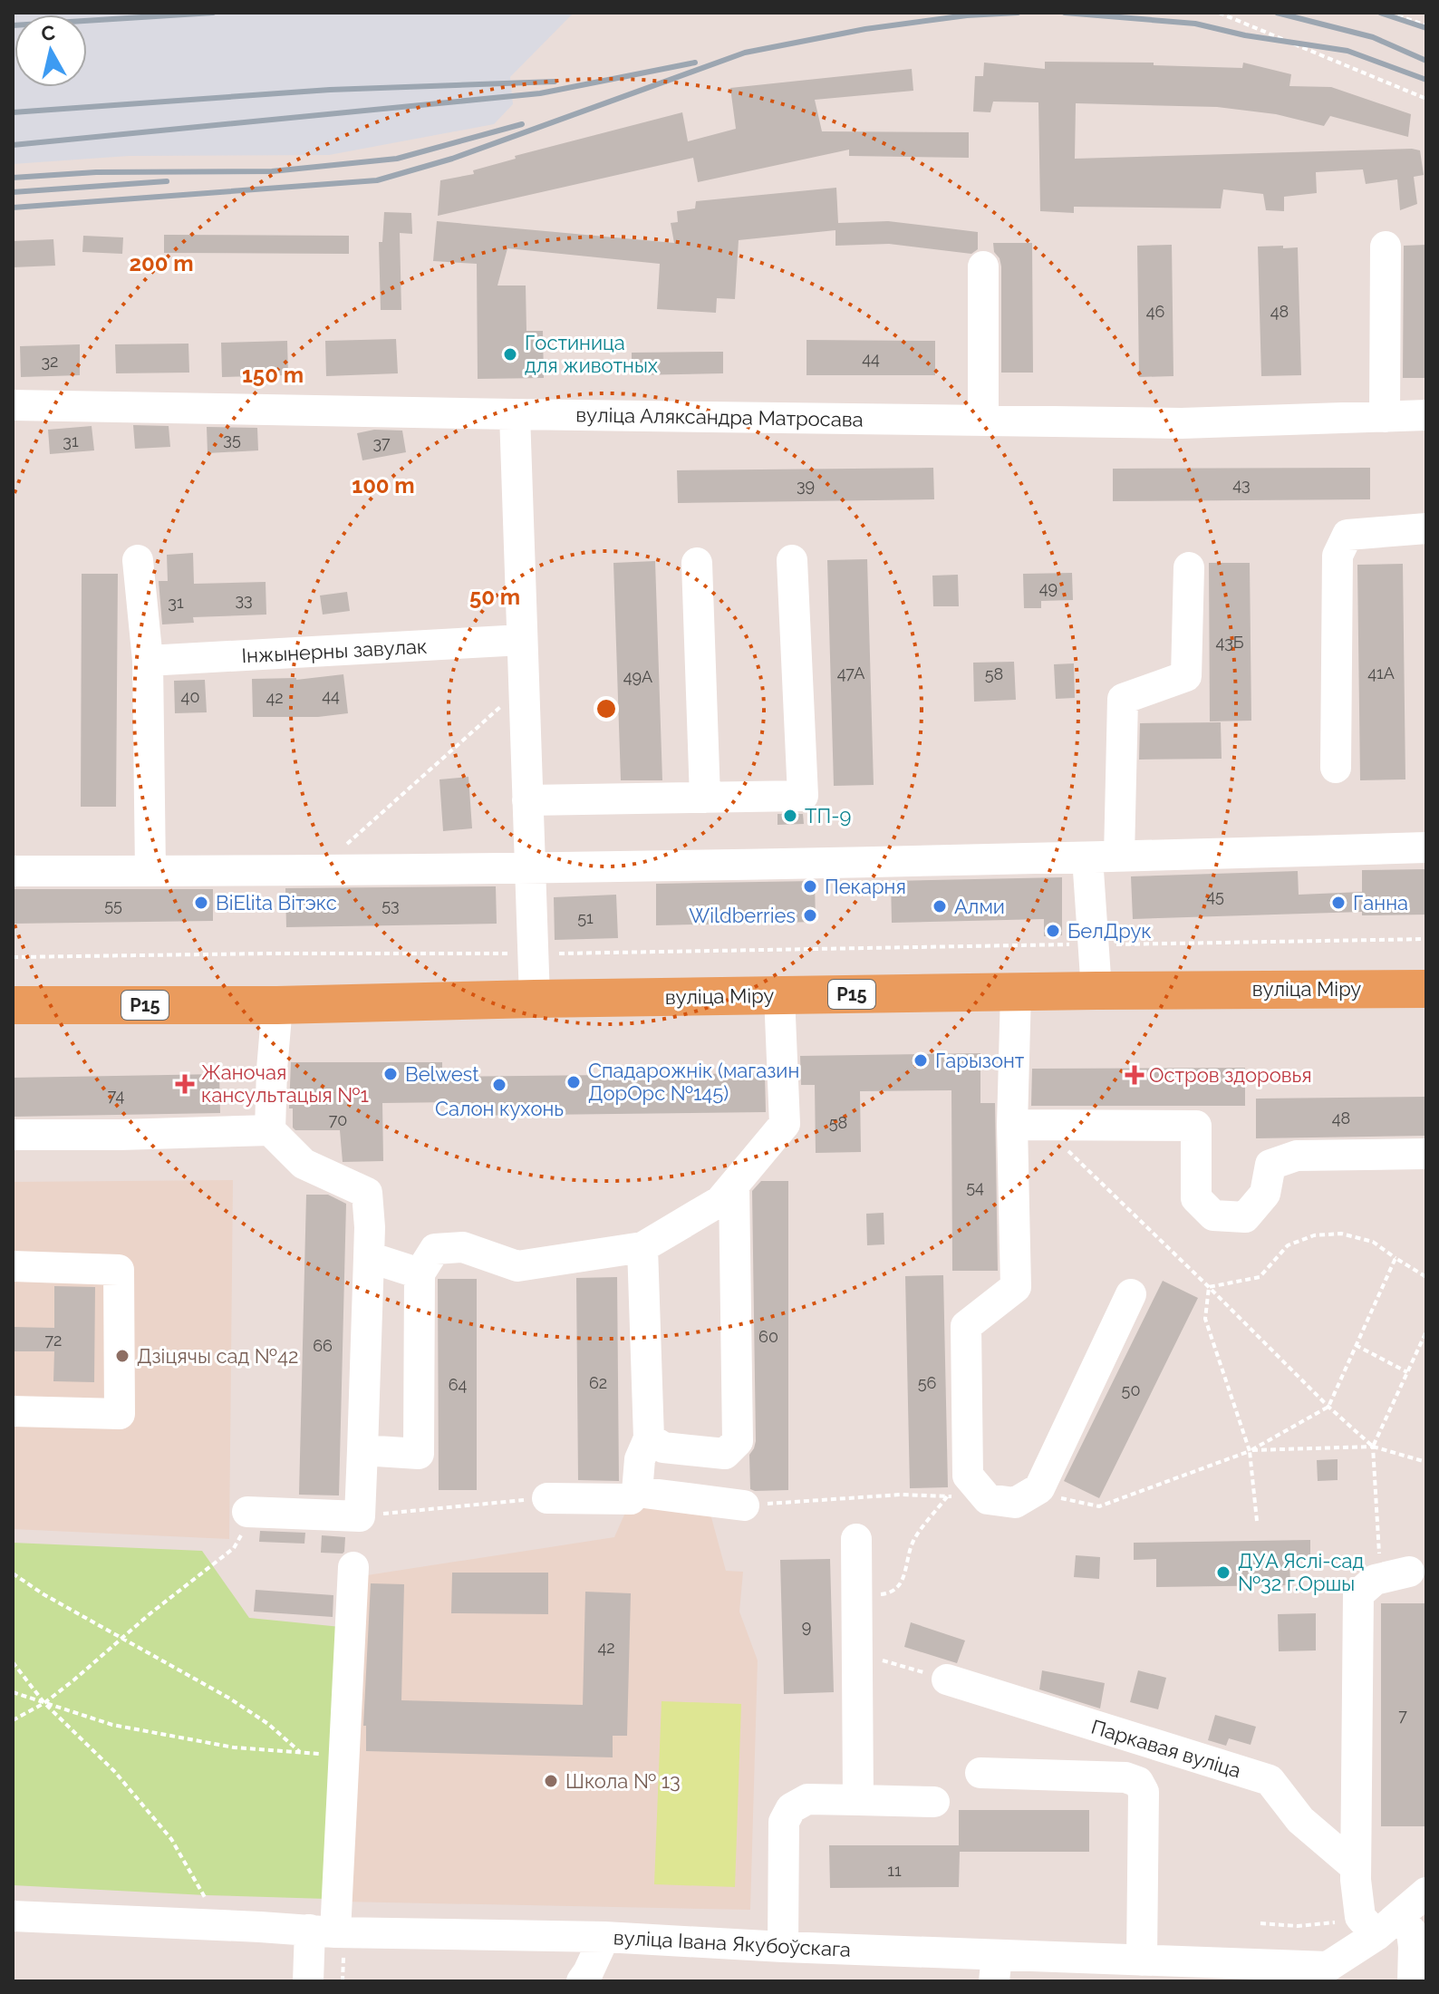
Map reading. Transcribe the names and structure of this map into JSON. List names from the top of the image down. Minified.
{"streets":{"main road":["вуліца Міру","Р15"],"street":["вуліца Аляксандра Матросава","Інжынерны завулак","Паркавая вуліца","вуліца Івана Якубоўскага"]},"places":{"other":["Гостиница для животных","ТП-9","Пекарня","ВiElita Вітэкс","Ганна","Алми","Wildberries","БелДрук","Гарызонт","Belwest","Спадарожнік (магазин ДорОрс №145)","Салон кухонь","Дзіцячы сад №42","ДУА Яслі-сад №32 г.Оршы","Школа № 13"],"health":["Остров здоровья","Жаночая кансультацыя №1"]},"house_numbers":["46","48","44","32","35","31","37","43","39","49","33","31","43Б","47А","41А","58","49А","44","40","42","45","55","53","51","74","48","70","58","54","60","72","66","62","56","64","50","9","42","7","11"],"north":"top","rings":["200 m","150 m","100 m","50 m"]}
